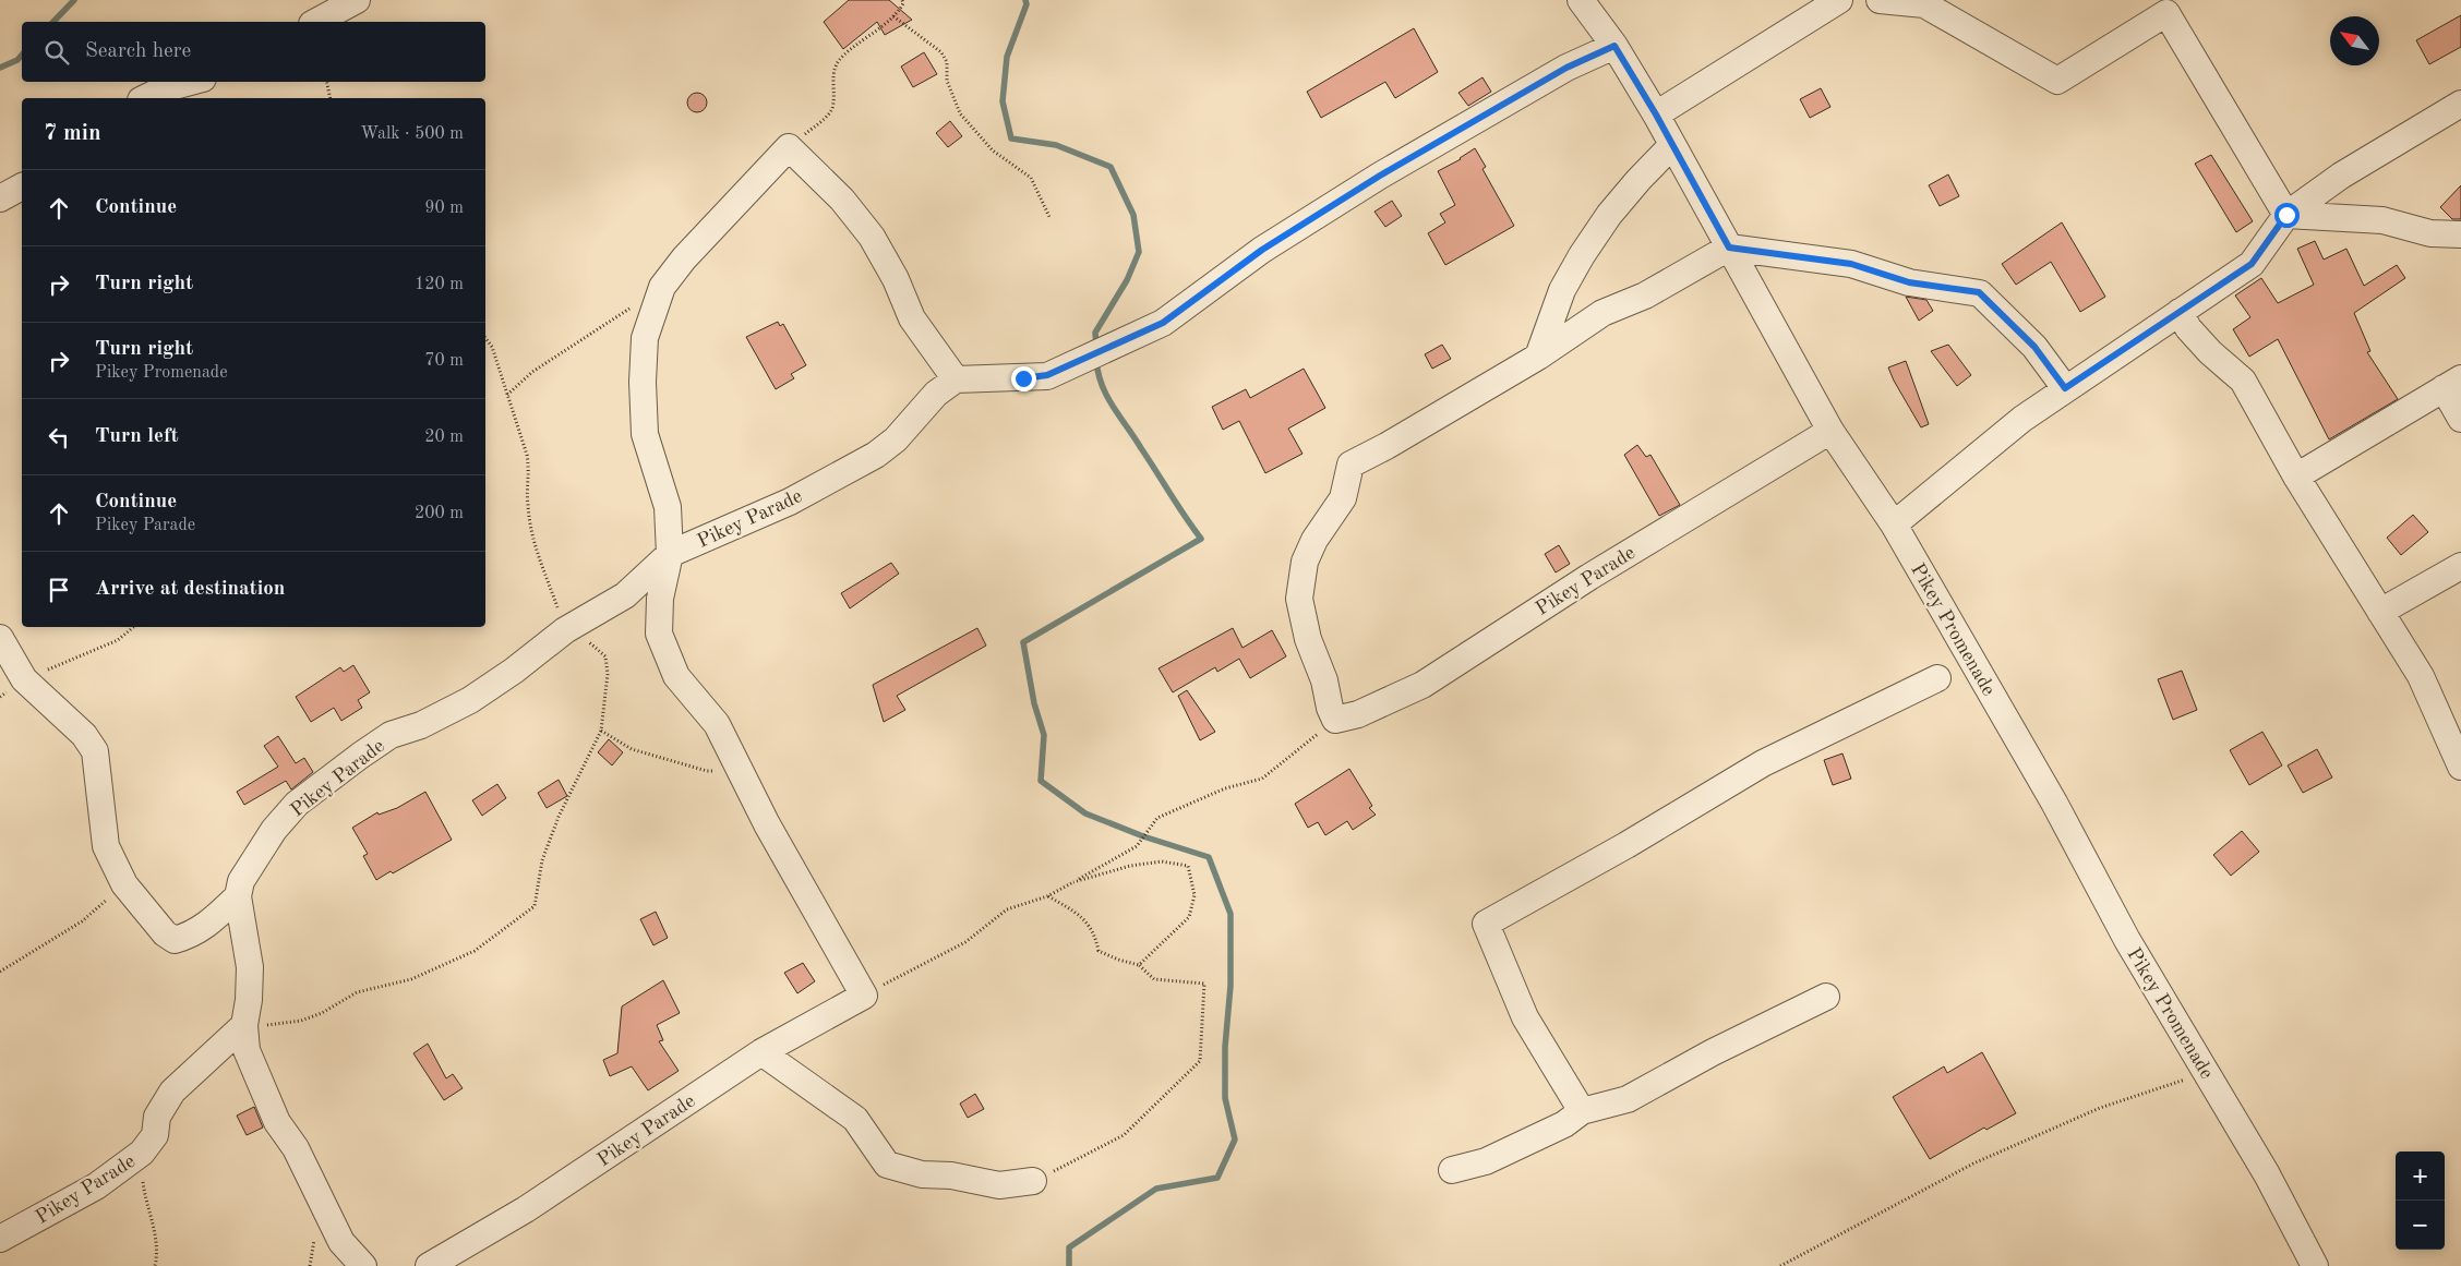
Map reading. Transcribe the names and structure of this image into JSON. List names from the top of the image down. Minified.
{"streets":{"street":["Pikey Parade","Pikey Promenade"]},"crossings":[["Pikey Parade","Pikey Promenade"]],"north":"top left","page":{"search":"Search here","heading":["7 min","Walk · 500 m"],"list":[["Continue","90 m"],["Turn right","120 m"],["Turn right","Pikey Promenade","70 m"],["Turn left","20 m"],["Continue","Pikey Parade","200 m"],"Arrive at destination"],"map_buttons":["+","−"]}}
